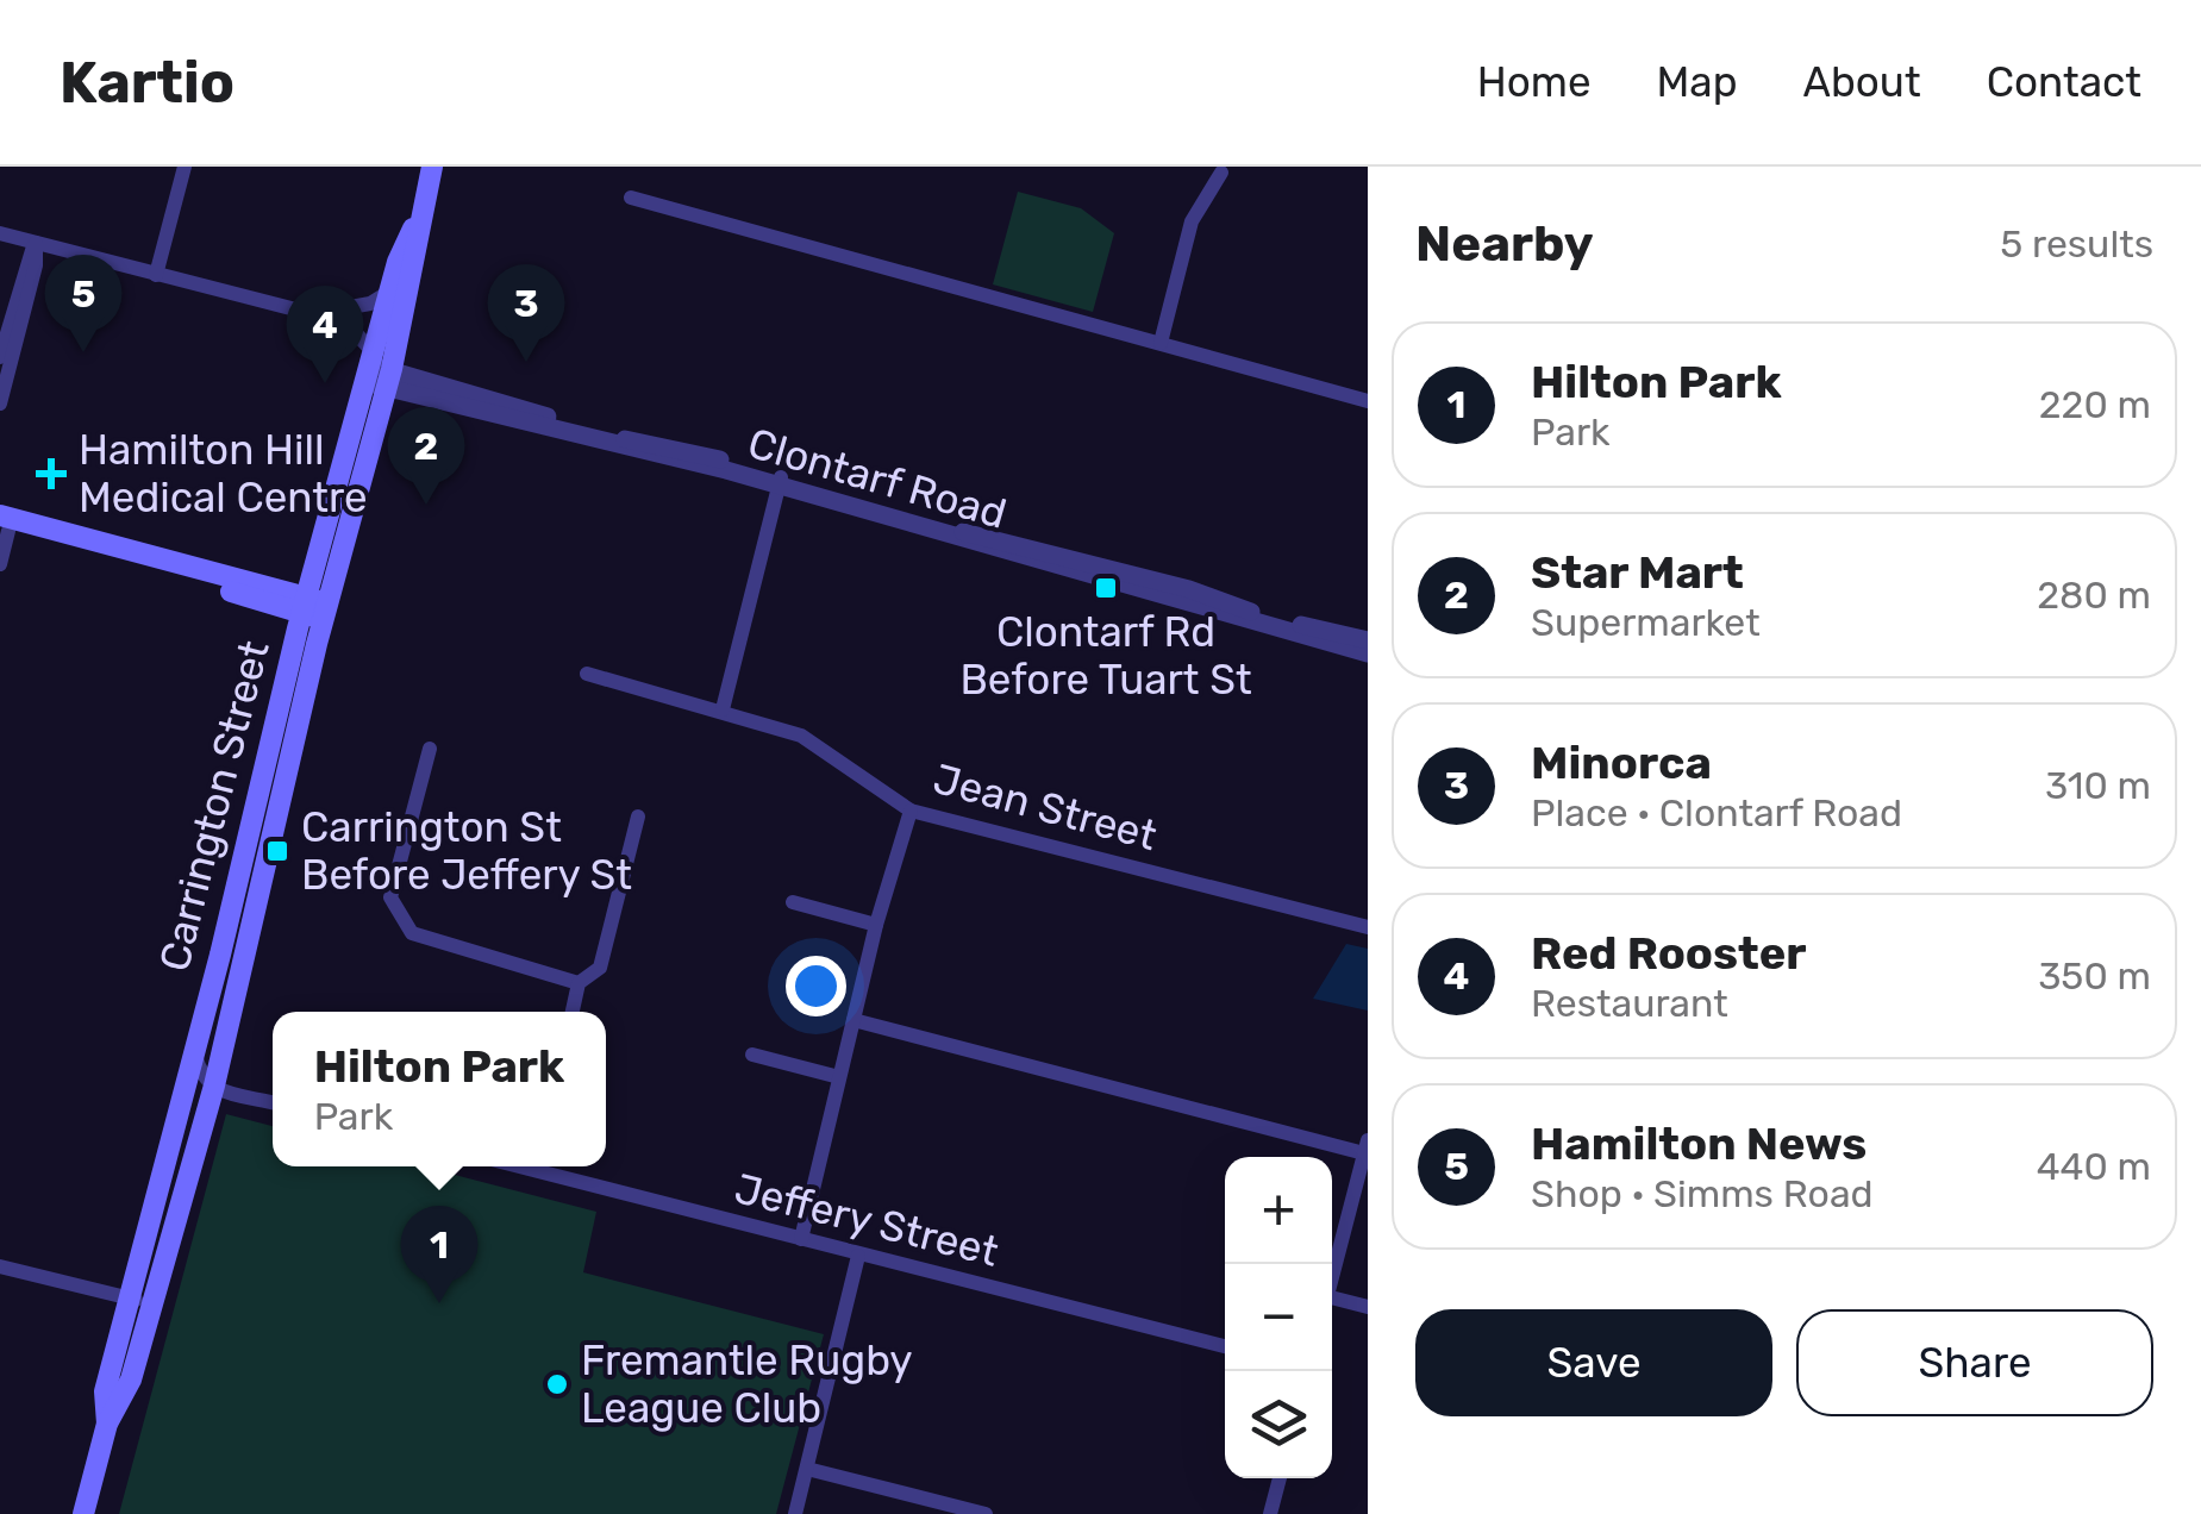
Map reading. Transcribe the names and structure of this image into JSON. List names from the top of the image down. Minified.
{"streets":{"main road":["Carrington Street"],"street":["Clontarf Road","Jean Street","Jeffery Street"]},"crossings":[["Clontarf Road","Carrington Street"]],"places":{"health":["Hamilton Hill Medical Centre"],"transit":["Clontarf Rd Before Tuart St","Carrington St Before Jeffery St"],"other":["Fremantle Rugby League Club"]},"page":{"header":"Kartio","nav":["Home","Map","About","Contact"],"heading":["Nearby","5 results"],"pins":["5","3","4","2","1"],"list":[{"mark":"1","name":"Hilton Park","note":"Park","value":"220 m"},{"mark":"2","name":"Star Mart","note":"Supermarket","value":"280 m"},{"mark":"3","name":"Minorca","note":"Place · Clontarf Road","value":"310 m"},{"mark":"4","name":"Red Rooster","note":"Restaurant","value":"350 m"},{"mark":"5","name":"Hamilton News","note":"Shop · Simms Road","value":"440 m"}],"popup":["Hilton Park","Park"],"map_buttons":["+","−"],"buttons":["Save","Share"]}}
